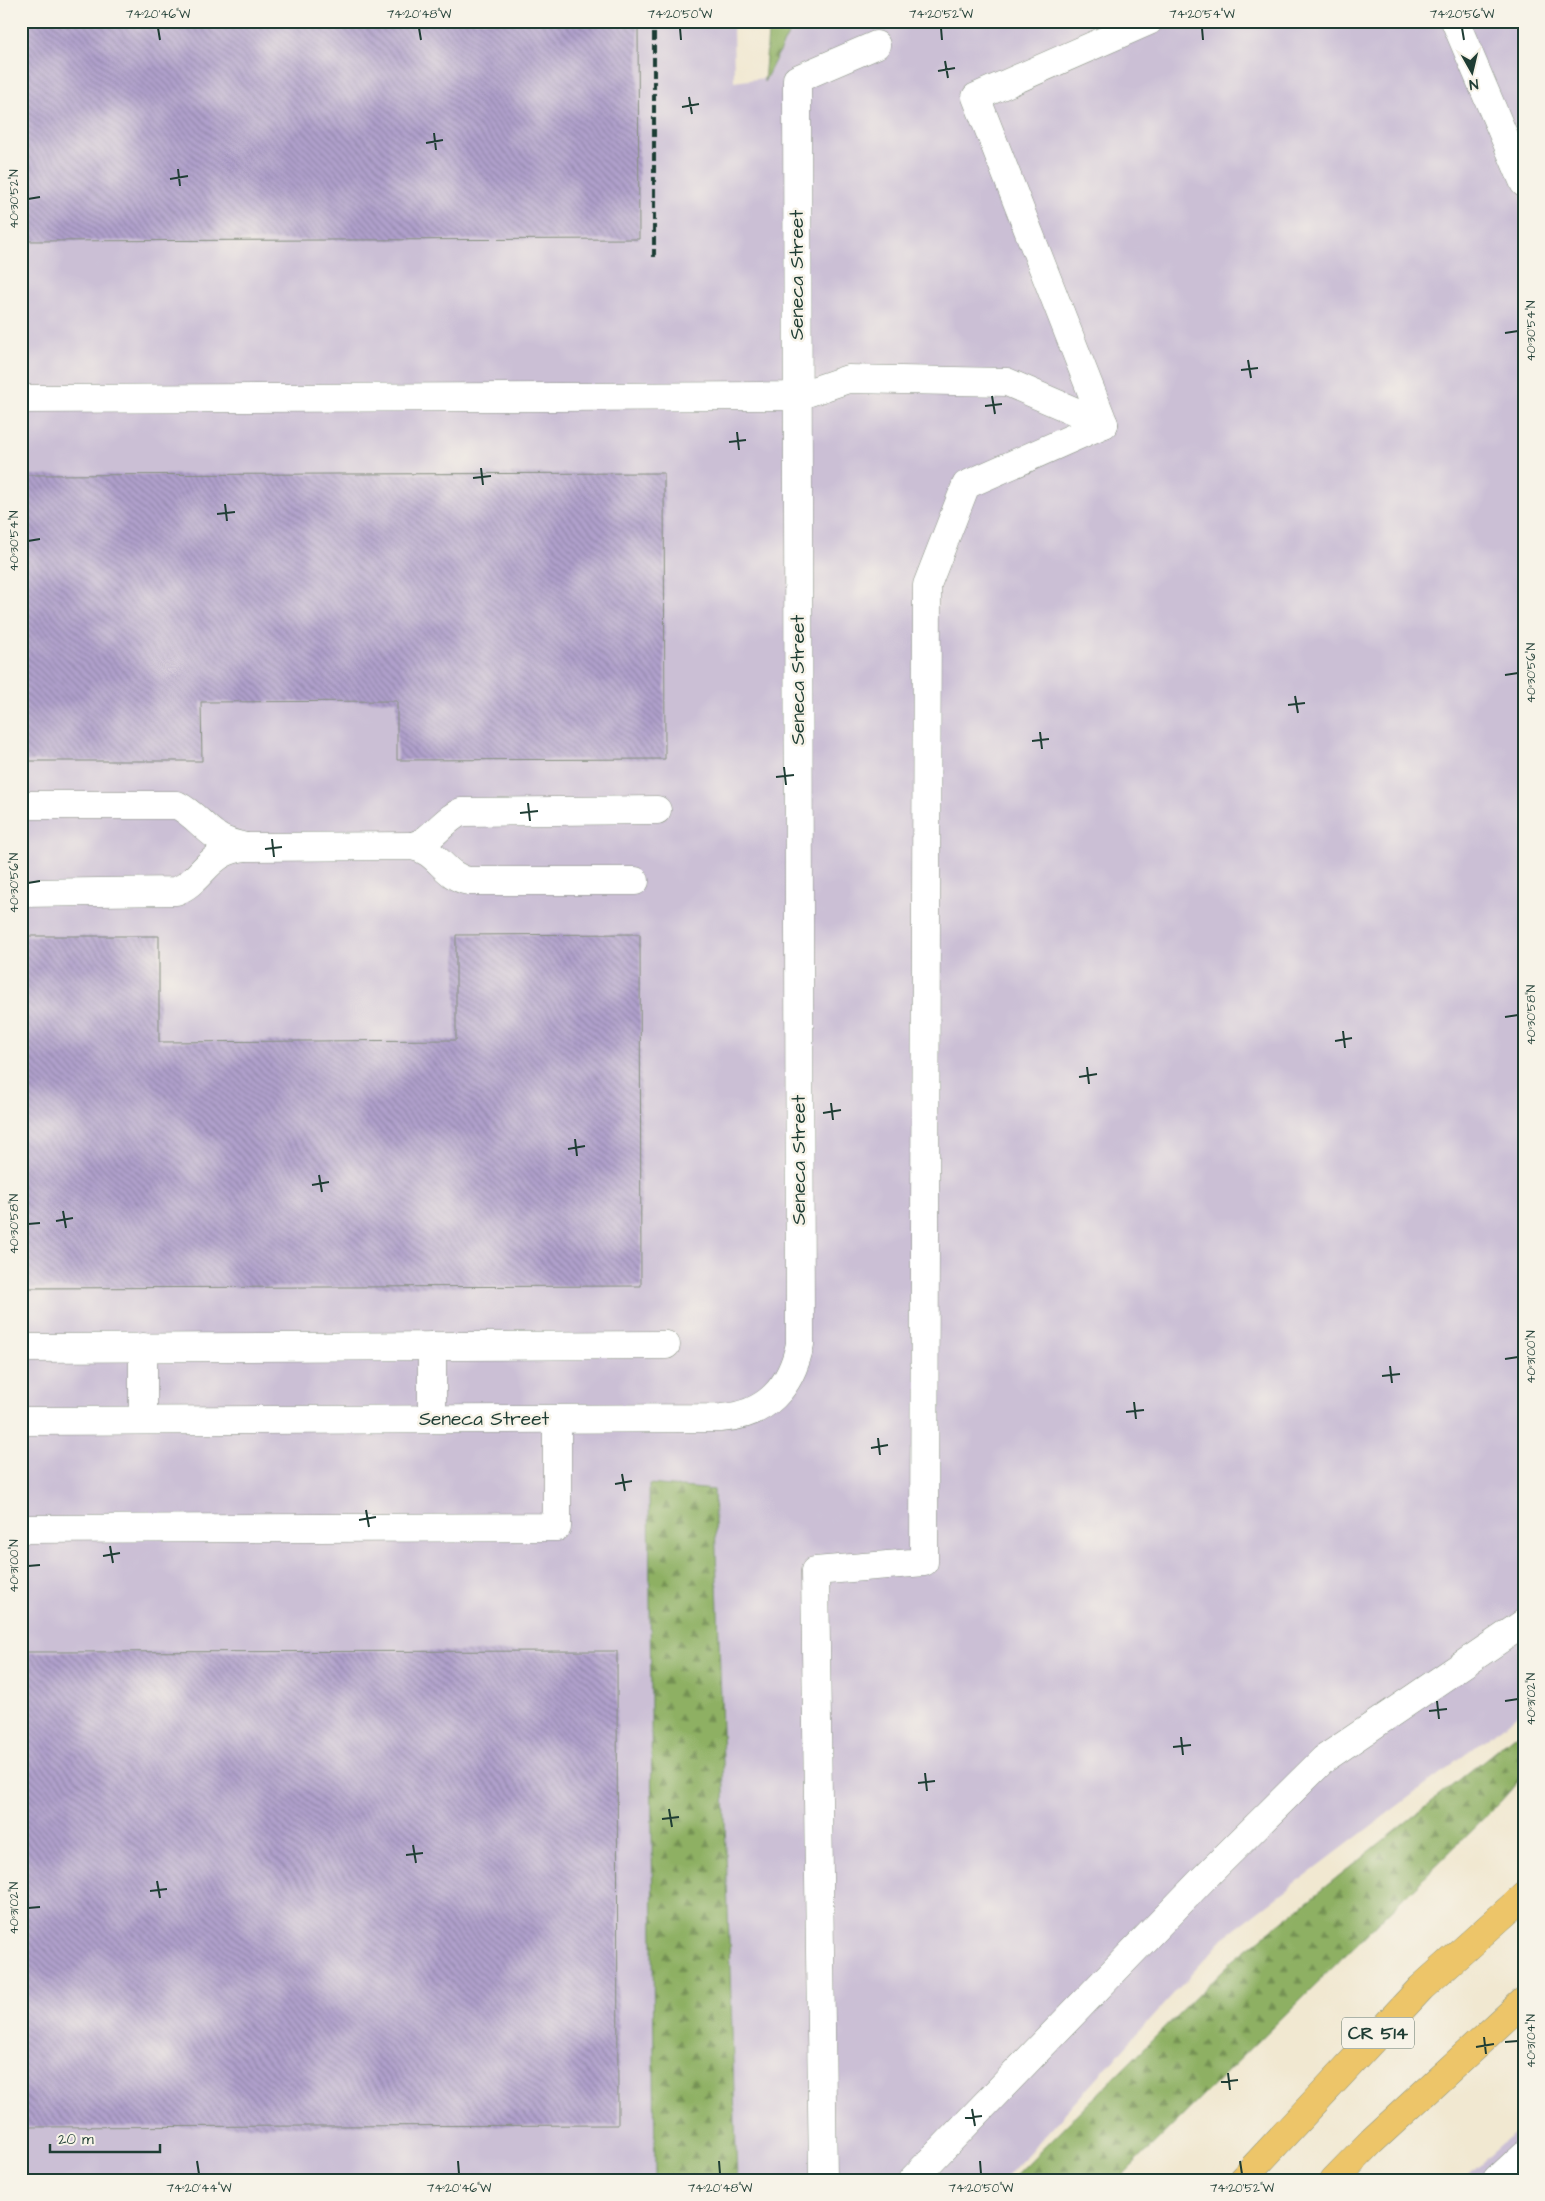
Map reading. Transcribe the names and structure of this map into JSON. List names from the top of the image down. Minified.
{"streets":{"main road":["CR 514"],"street":["Seneca Street"]},"scale_bar":"20 m","north":"bottom","coordinates":["74°20'46\"W","74°20'48\"W","74°20'50\"W","74°20'52\"W","74°20'54\"W","74°20'56\"W","40°30'52\"N","40°30'54\"N","40°30'56\"N","40°30'58\"N","40°31'00\"N","40°31'02\"N","40°31'04\"N","74°20'44\"W"]}
